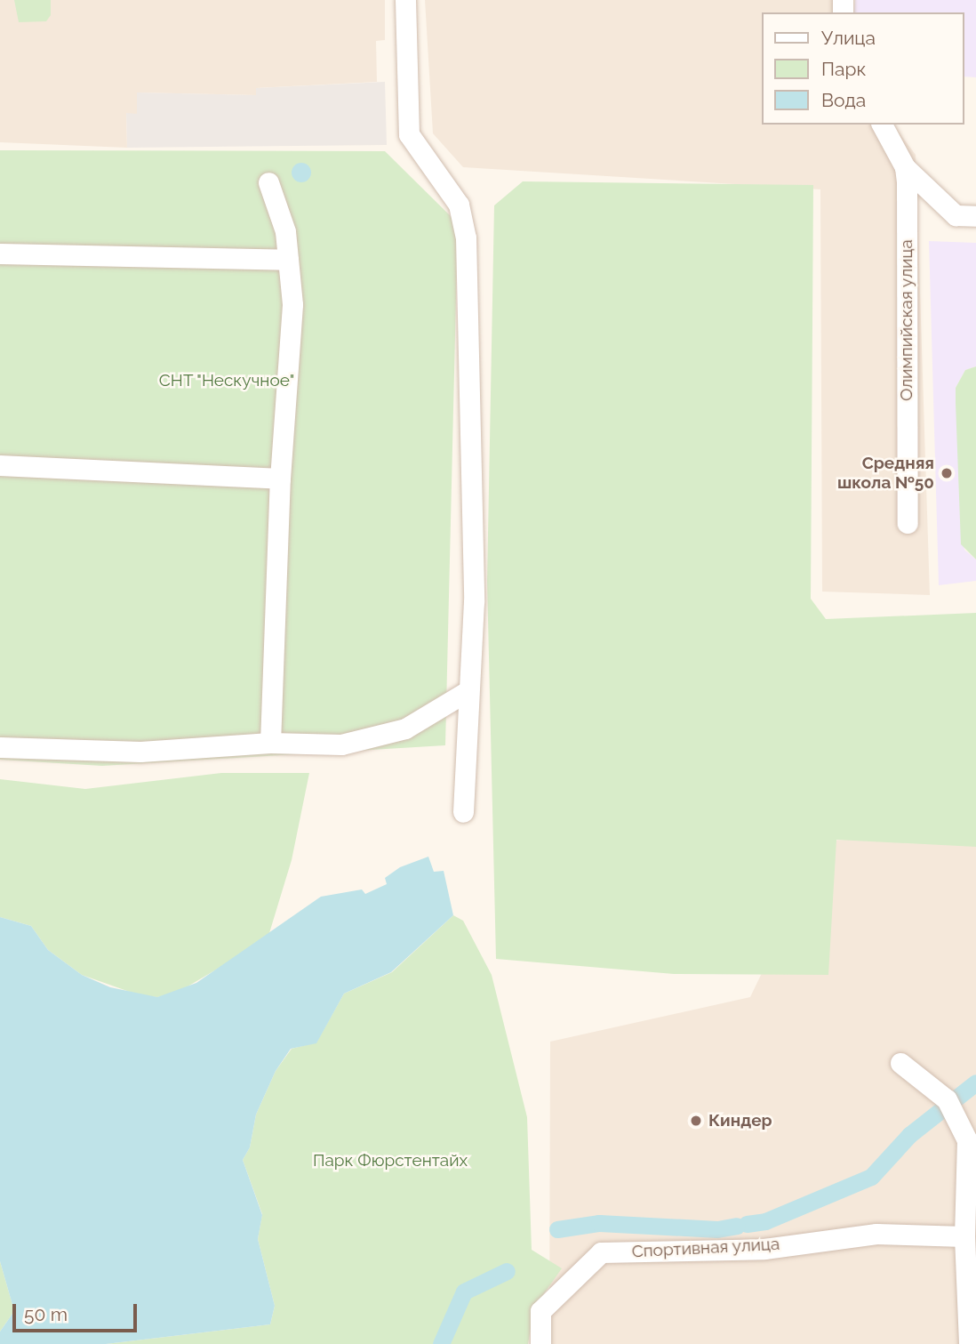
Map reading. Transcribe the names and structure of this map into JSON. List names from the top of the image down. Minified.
{"streets":{"street":["Олимпийская улица","Спортивная улица"]},"parks":["СНТ \"Нескучное\"","Парк Фюрстентайх"],"places":["Средняя школа №50","Киндер"],"legend":["Улица","Парк","Вода"],"scale_bar":"50 m"}
